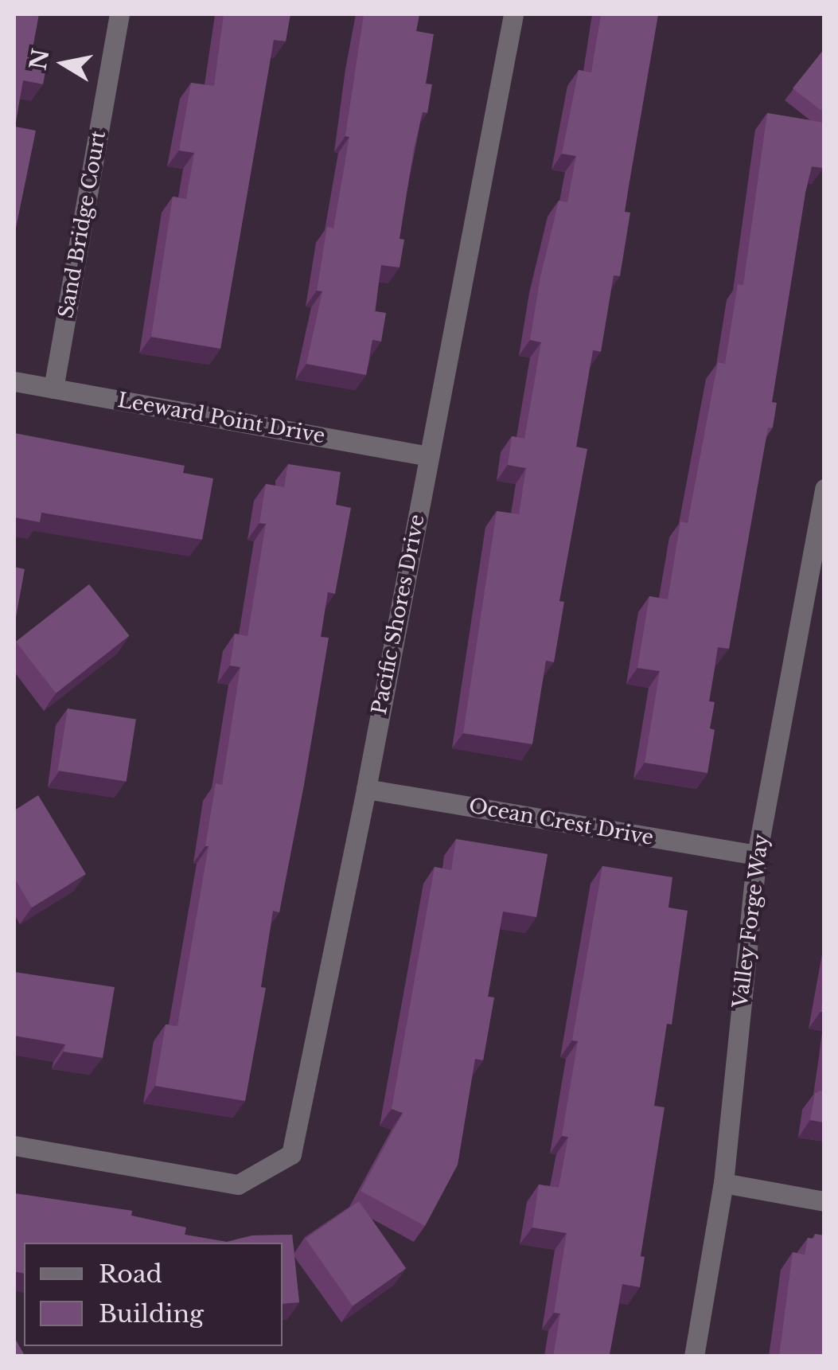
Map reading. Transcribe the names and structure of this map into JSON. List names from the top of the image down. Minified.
{"streets":{"street":["Sand Bridge Court","Leeward Point Drive","Pacific Shores Drive","Ocean Crest Drive","Valley Forge Way"]},"crossings":[["Sand Bridge Court","Leeward Point Drive"],["Leeward Point Drive","Pacific Shores Drive"],["Pacific Shores Drive","Ocean Crest Drive"],["Ocean Crest Drive","Valley Forge Way"]],"legend":["Road","Building"],"north":"left"}
